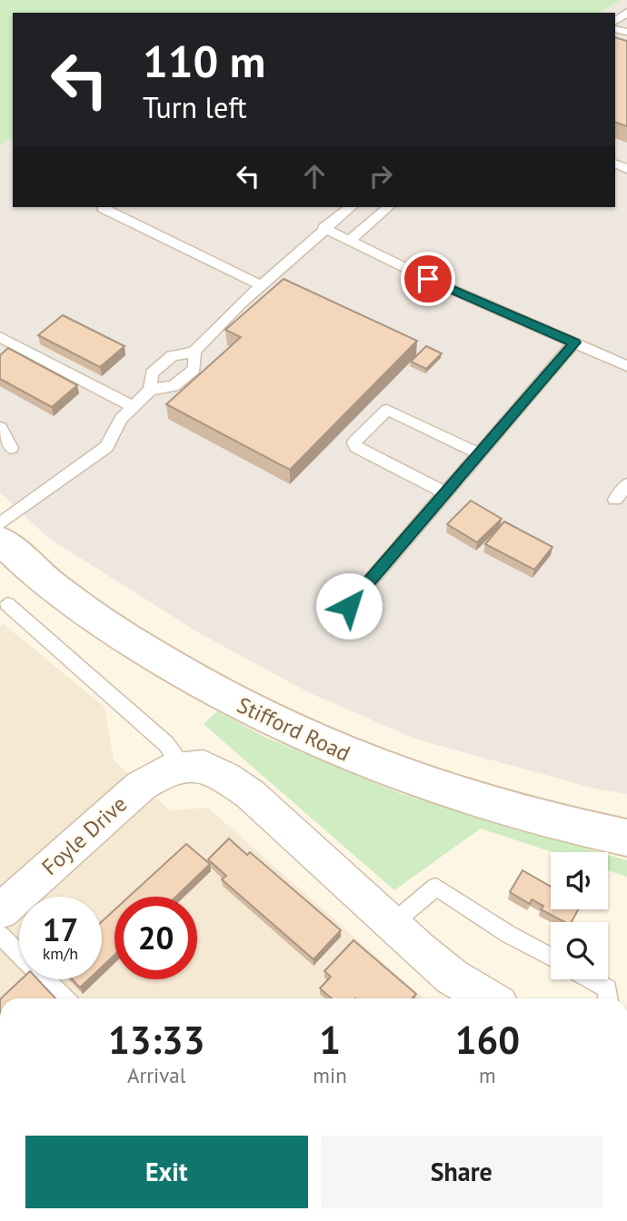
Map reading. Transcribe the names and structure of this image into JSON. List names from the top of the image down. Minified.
{"streets":{"main road":["Stifford Road"],"street":["Foyle Drive"]},"page":{"turn":["110 m","Turn left"],"speed":"17 km/h","limit":"20","eta":["13:33","Arrival","1","min","160","m"],"buttons":["Exit","Share"]}}
